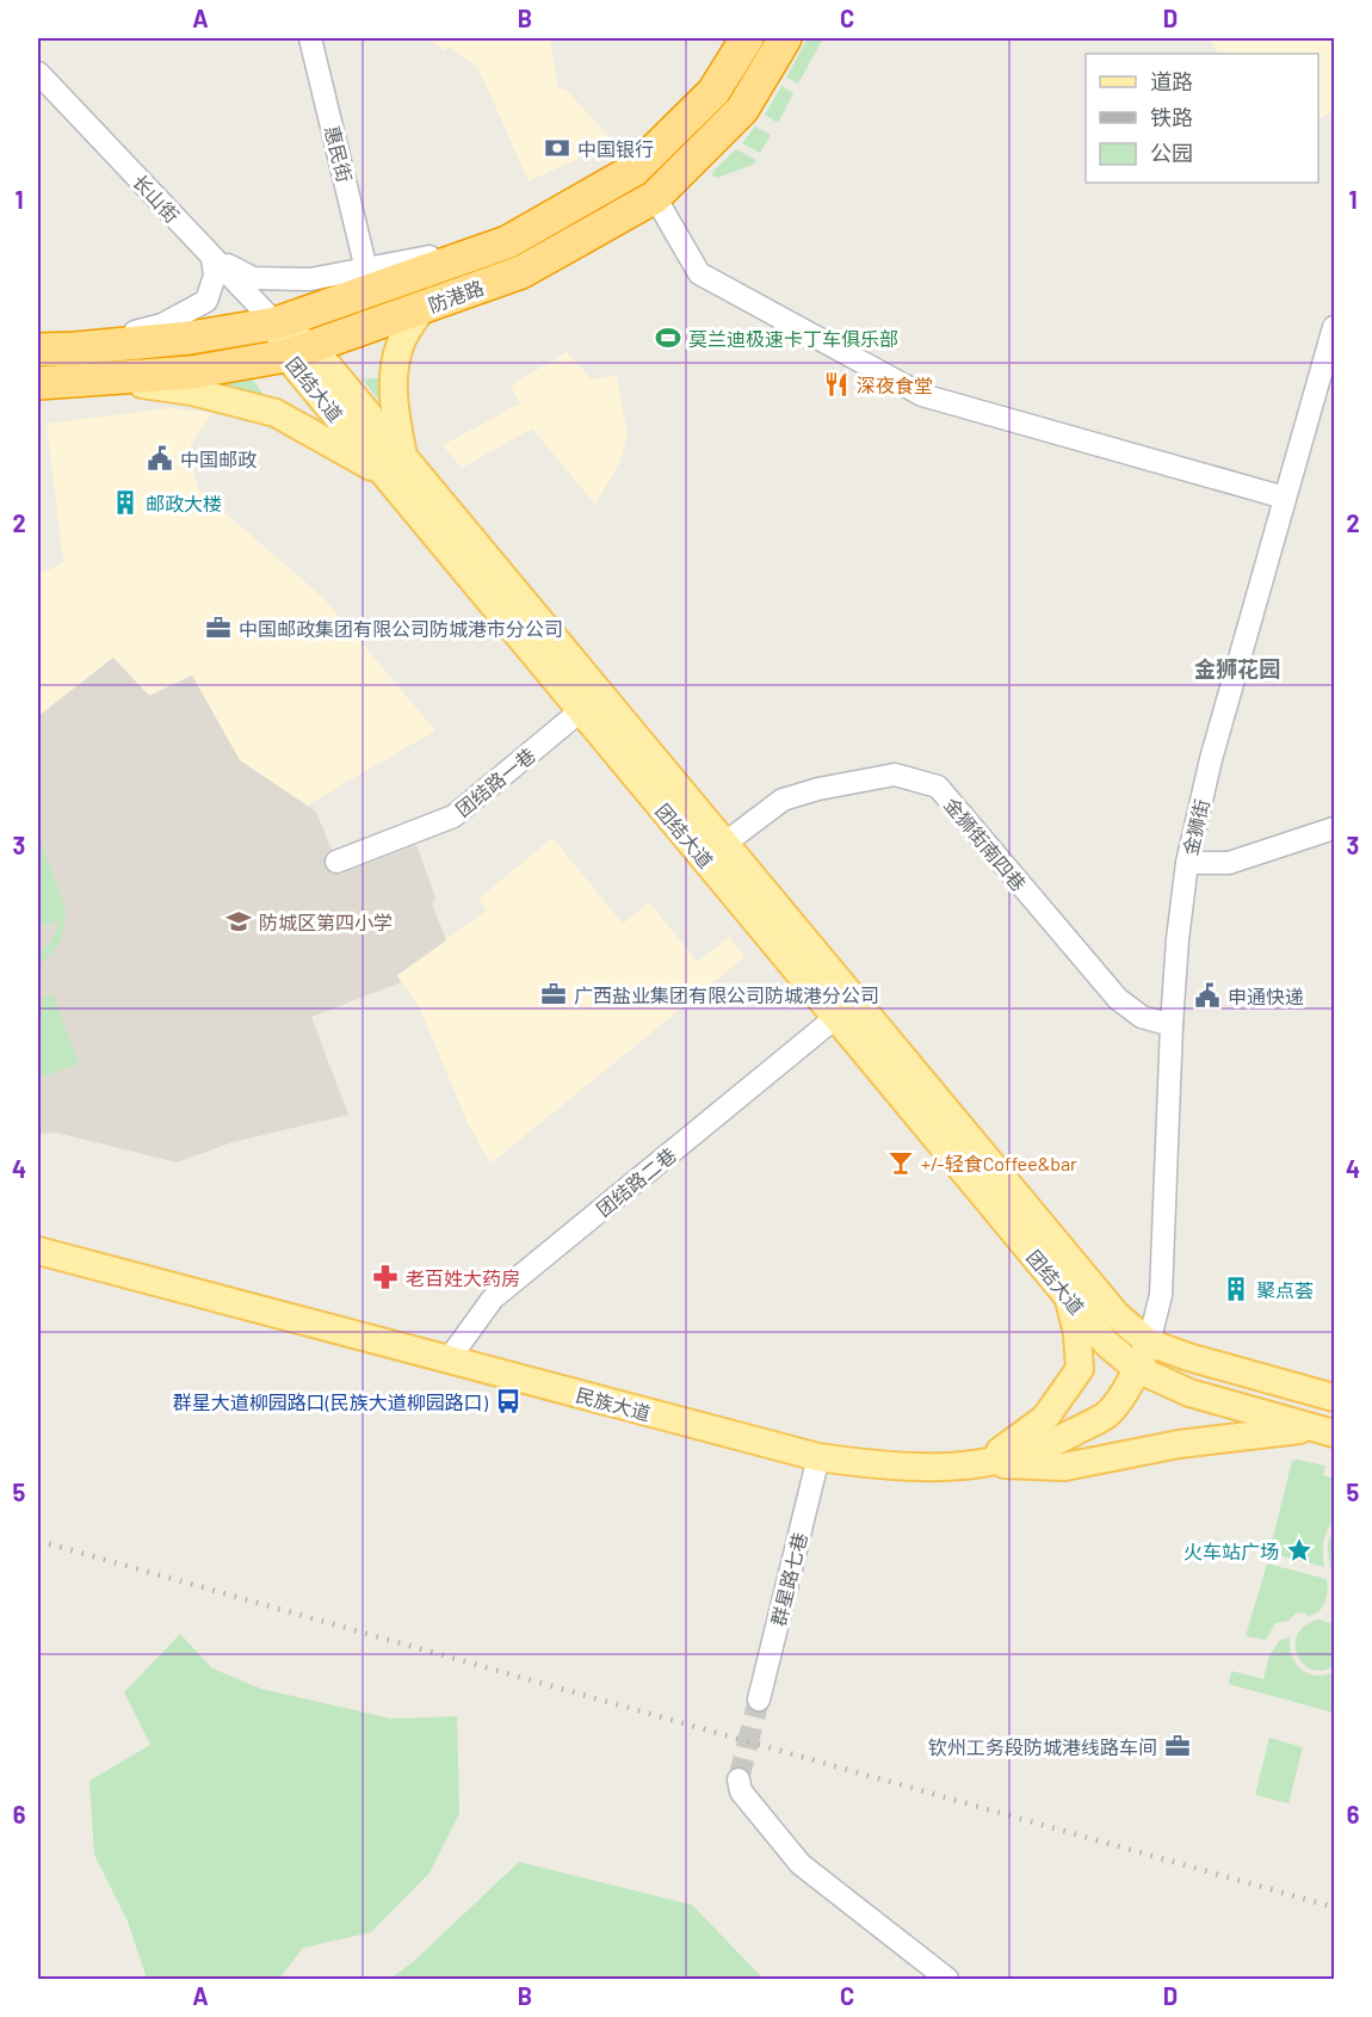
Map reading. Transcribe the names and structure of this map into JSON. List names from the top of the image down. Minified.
{"streets":{"highway":["防港路"],"main road":["团结大道","民族大道"],"street":["惠民街","长山街","团结路一巷","金狮街","金狮街南四巷","团结路二巷","群星路七巷"]},"crossings":[["长山街","防港路"],["长山街","团结大道"],["防港路","团结大道"],["团结大道","团结路一巷"],["团结大道","金狮街"],["团结大道","金狮街南四巷"],["团结大道","团结路二巷"],["团结大道","民族大道"],["金狮街","金狮街南四巷"],["金狮街","民族大道"],["团结路二巷","民族大道"],["民族大道","群星路七巷"]],"districts":["金狮花园"],"places":{"bank":["中国银行"],"sports":["莫兰迪极速卡丁车俱乐部"],"restaurant":["深夜食堂"],"public building":["中国邮政","申通快递"],"building":["邮政大楼","聚点荟"],"office":["中国邮政集团有限公司防城港市分公司","广西盐业集团有限公司防城港分公司","钦州工务段防城港线路车间"],"school or university":["防城区第四小学"],"bar":["+/-轻食Coffee&bar"],"pharmacy":["老百姓大药房"],"bus stop":["群星大道柳园路口(民族大道柳园路口)"],"place":["火车站广场"]},"legend":["道路","铁路","公园"],"grid":{"columns":["A","B","C","D"],"rows":["1","2","3","4","5","6"]}}
